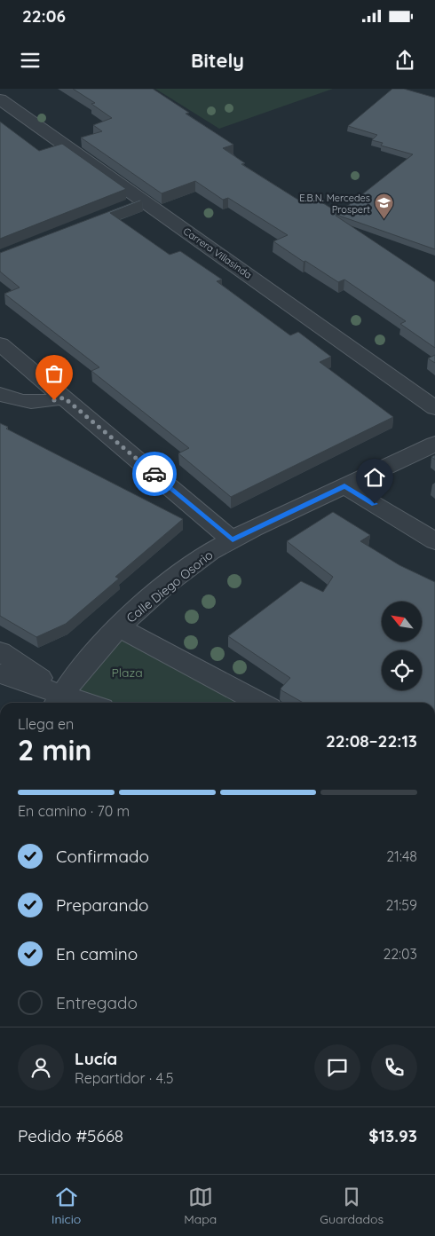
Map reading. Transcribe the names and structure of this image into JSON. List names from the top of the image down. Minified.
{"streets":{"street":["Carrera Villasinda","Calle Diego Osorio"]},"parks":["Plaza"],"places":{"school or university":["E.B.N. Mercedes Prospert"]},"north":"top left","page":{"status":"22:06","header":"Bitely","heading":["2 min","Llega en","22:08–22:13"],"panel":["Lucía","Repartidor · 4.5","Pedido #5668","$13.93"],"bar":"En camino · 70 m","list":[["Confirmado","21:48"],["Preparando","21:59"],["En camino","22:03"],"Entregado"],"tabs":["Inicio","Mapa","Guardados"]}}
